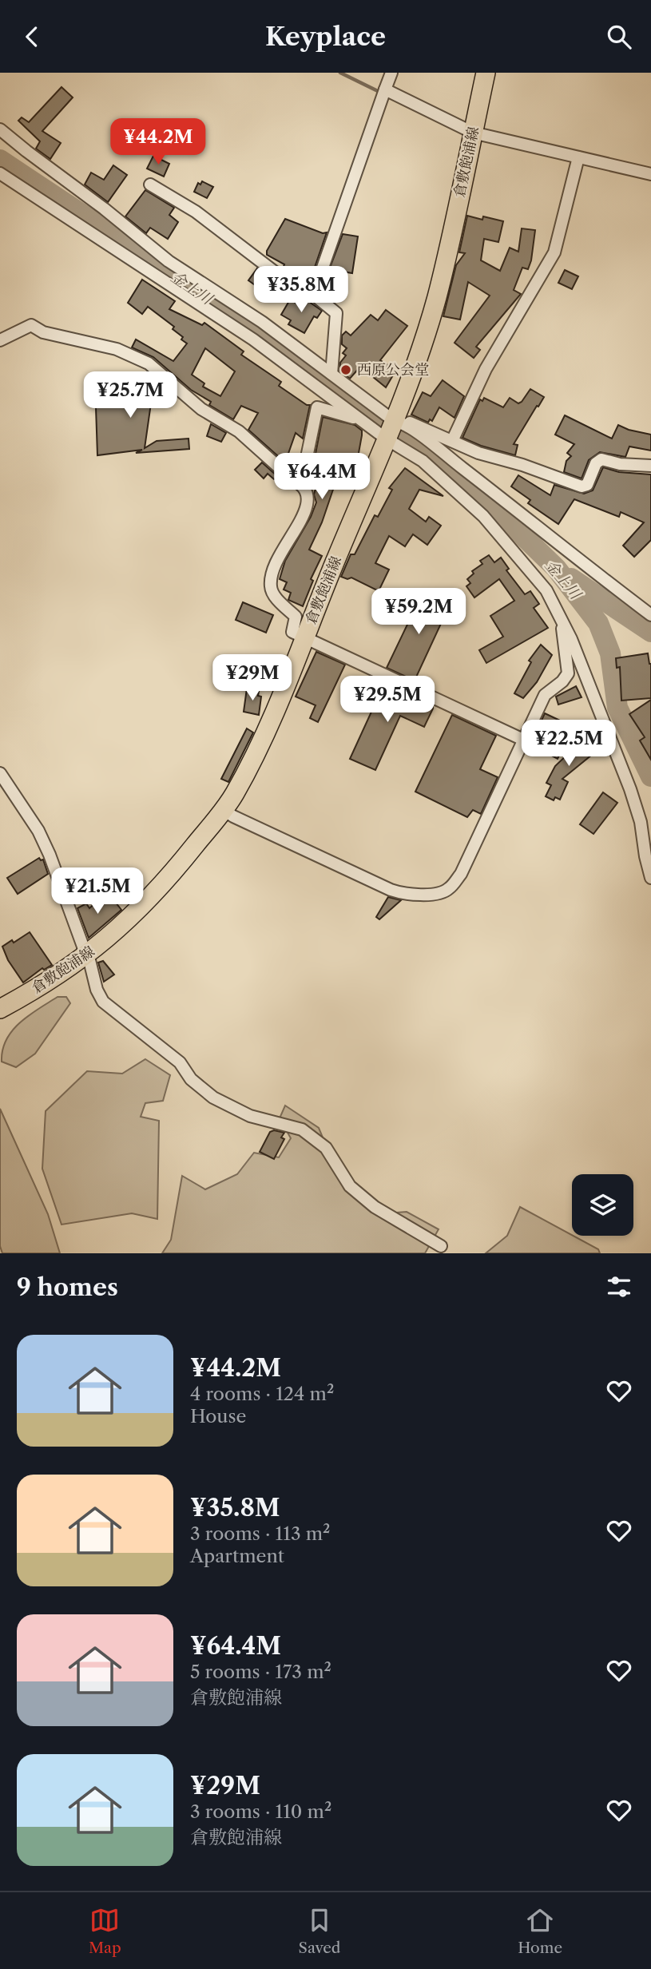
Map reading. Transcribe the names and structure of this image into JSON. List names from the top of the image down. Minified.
{"streets":{"main road":["倉敷飽浦線"]},"water":["金上川"],"places":["西原公会堂"],"page":{"header":"Keyplace","price":["¥44.2M","¥35.8M","¥25.7M","¥64.4M","¥59.2M","¥29M","¥29.5M","¥22.5M","¥21.5M"],"heading":"9 homes","list":[{"name":"¥44.2M","note":"4 rooms · 124 m² · House"},{"name":"¥35.8M","note":"3 rooms · 113 m² · Apartment"},{"name":"¥64.4M","note":"5 rooms · 173 m² · 倉敷飽浦線"},{"name":"¥29M","note":"3 rooms · 110 m² · 倉敷飽浦線"}],"tabs":["Map","Saved","Home"]}}
